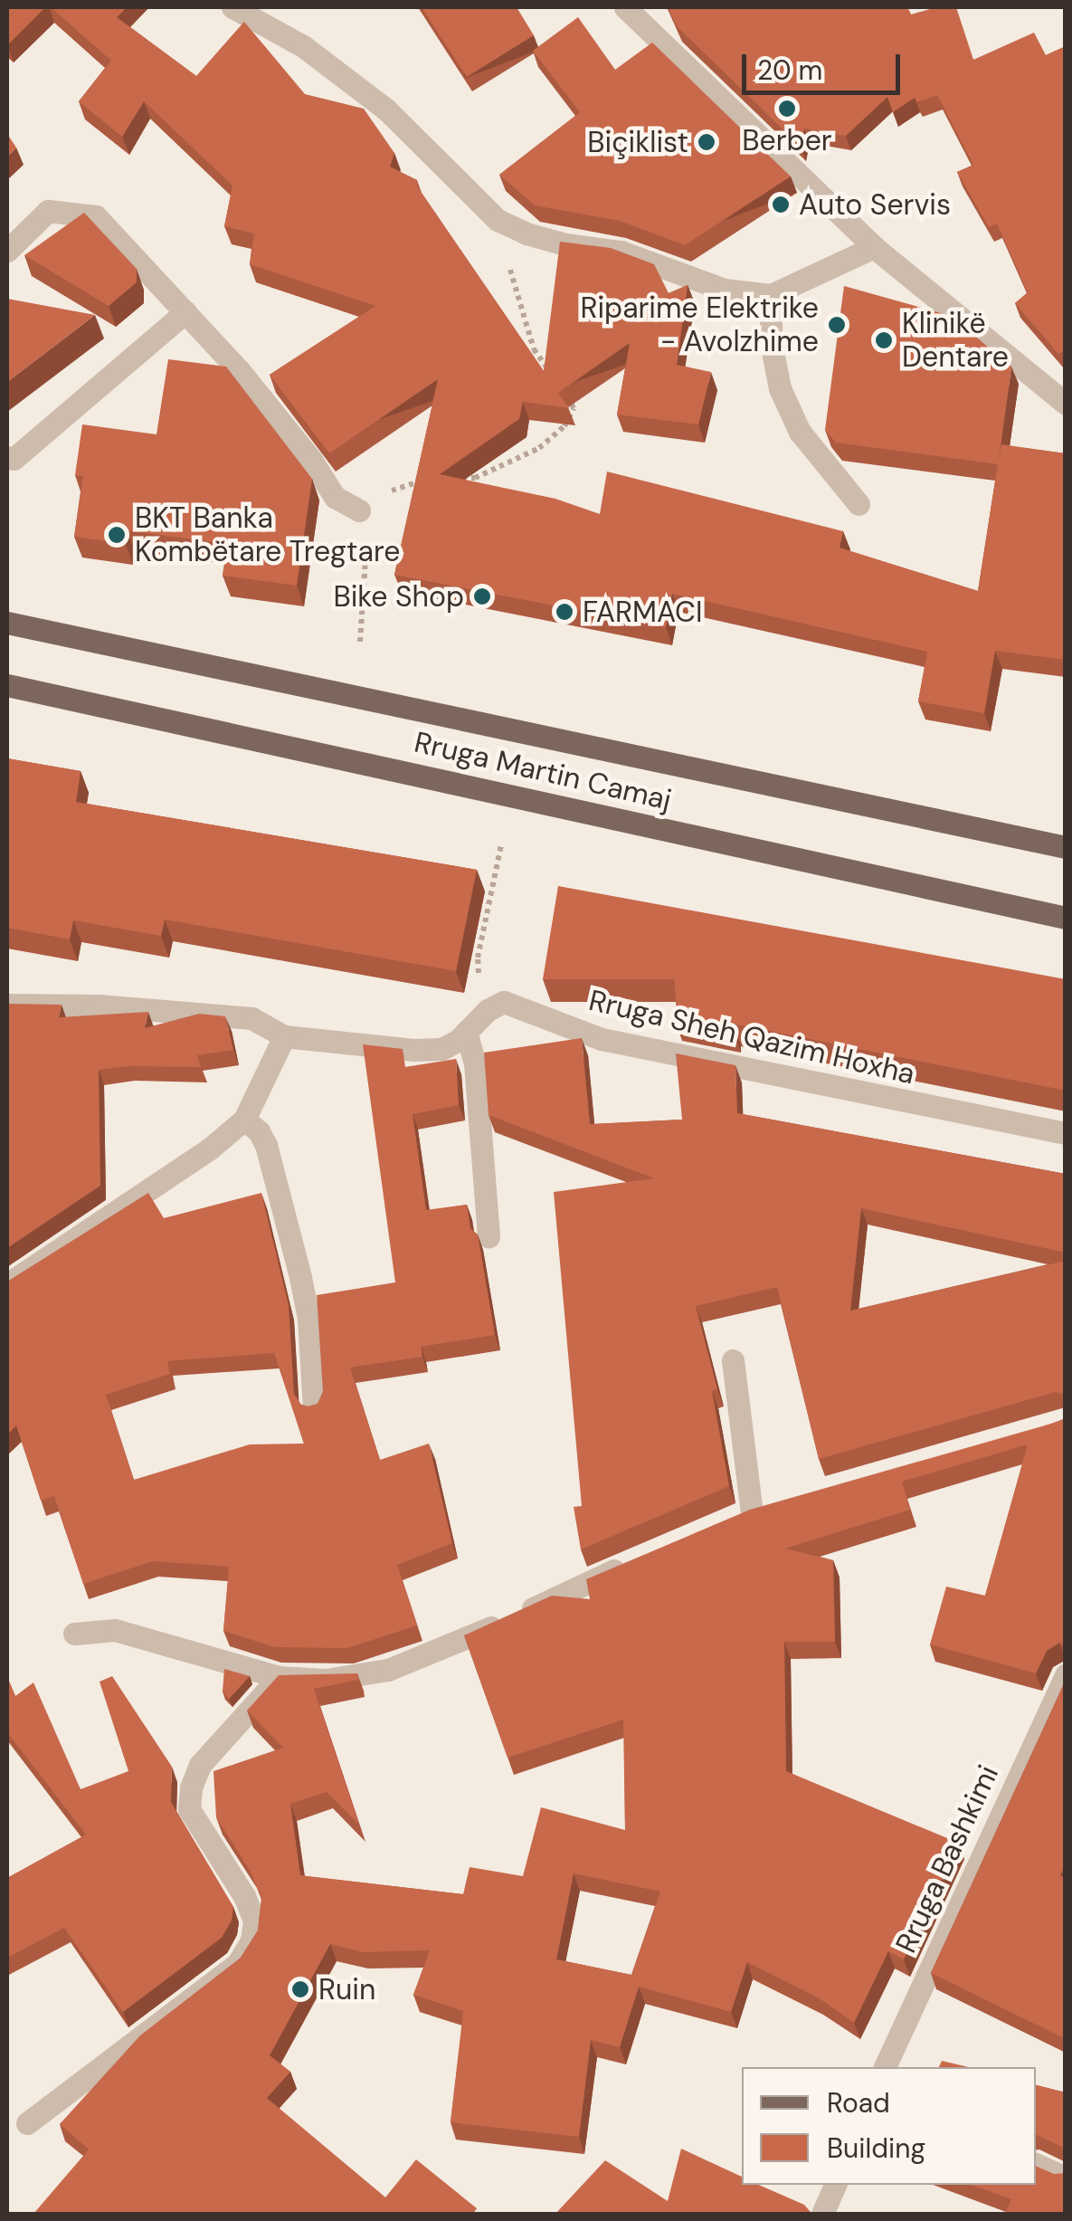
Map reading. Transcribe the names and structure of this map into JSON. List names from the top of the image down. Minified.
{"streets":{"main road":["Rruga Martin Camaj"],"street":["Rruga Sheh Qazim Hoxha","Rruga Bashkimi"]},"places":["Berber","Biçiklist","Auto Servis","Riparime Elektrike - Avolzhime","Klinikë Dentare","BKT Banka Kombëtare Tregtare","Bike Shop","FARMACI","Ruin"],"legend":["Road","Building"],"scale_bar":"20 m"}
